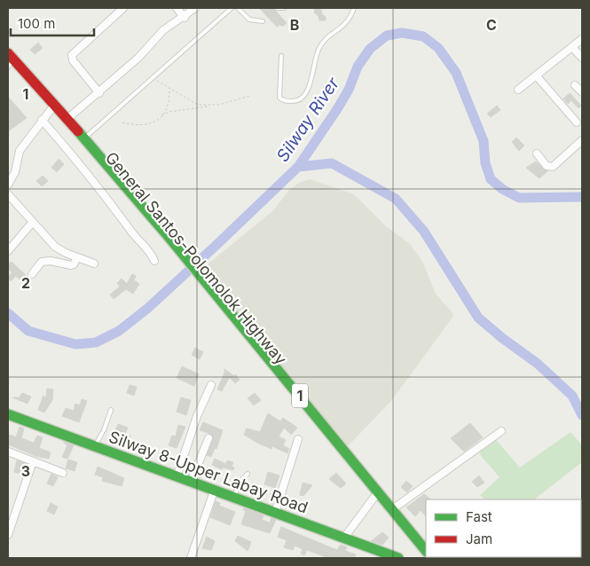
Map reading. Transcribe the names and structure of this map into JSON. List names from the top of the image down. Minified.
{"streets":{"main road":["General Santos-Polomolok Highway","1","Silway 8-Upper Labay Road"]},"crossings":[["General Santos-Polomolok Highway","1"]],"water":["Silway River"],"legend":["Fast","Jam"],"scale_bar":"100 m","grid":{"columns":["B","C"],"rows":["1","2","3"]}}
